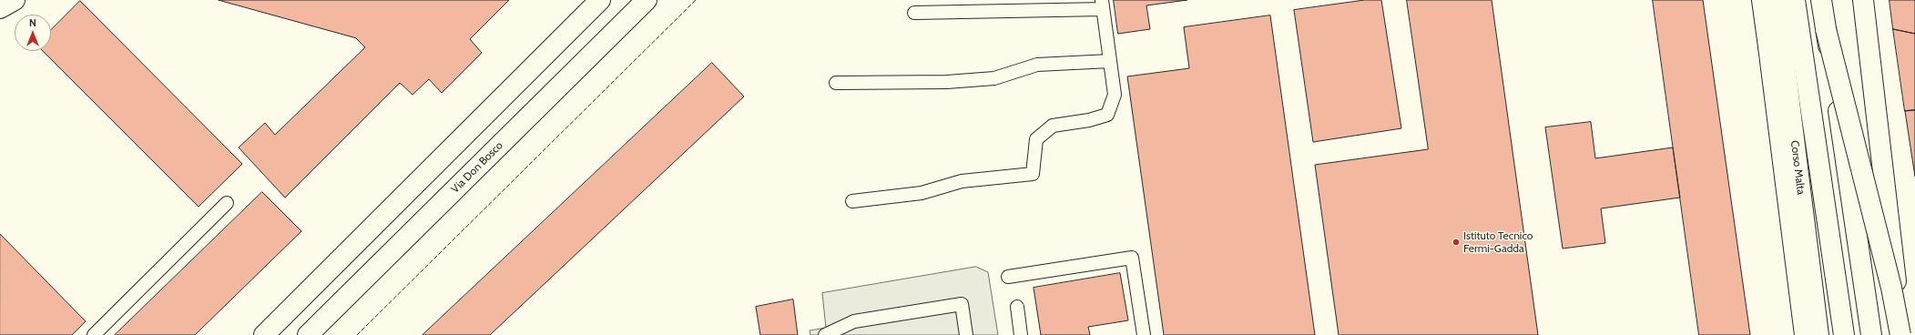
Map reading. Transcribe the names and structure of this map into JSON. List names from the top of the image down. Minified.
{"streets":{"main road":["Via Don Bosco","Corso Malta"]},"places":["Istituto Tecnico Fermi-Gadda"],"north":"top"}
